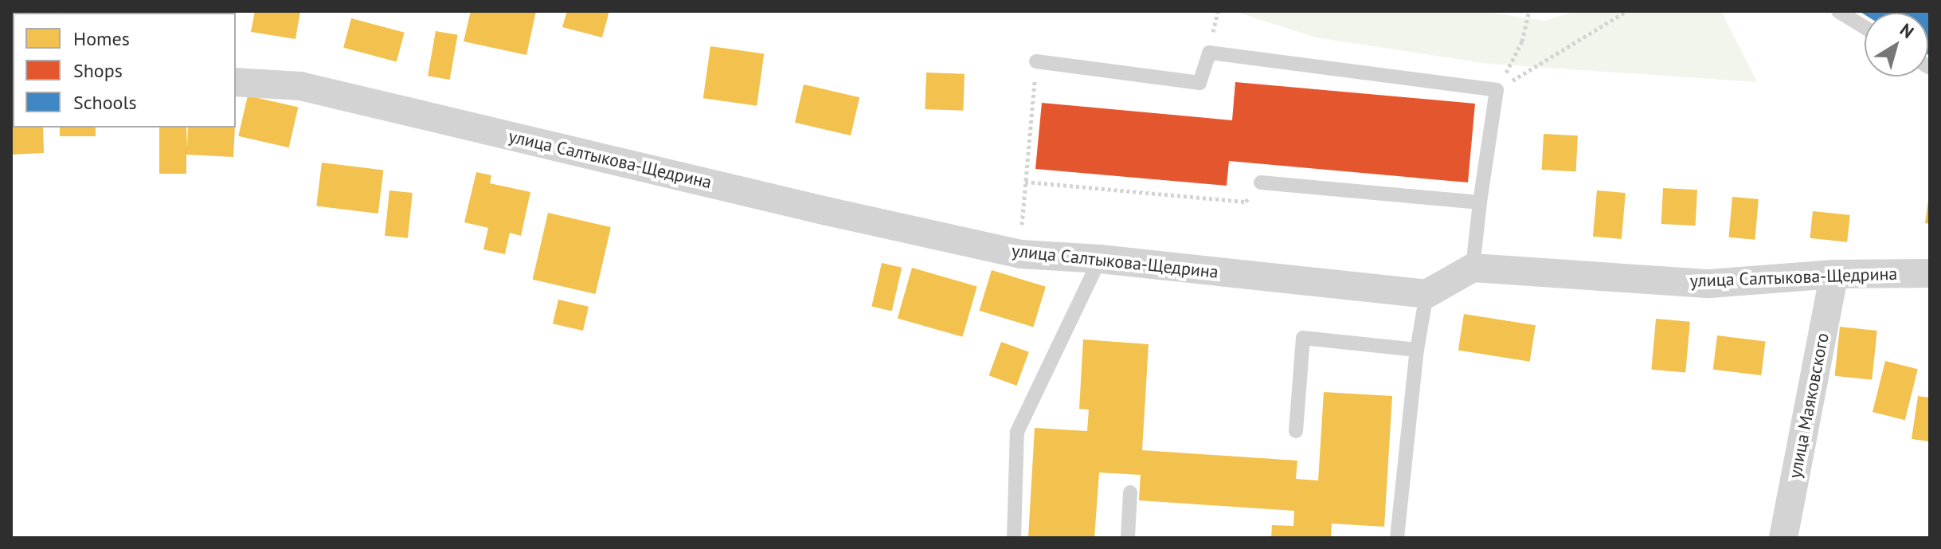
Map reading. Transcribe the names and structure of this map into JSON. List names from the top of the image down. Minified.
{"streets":{"street":["улица Салтыкова-Щедрина","улица Маяковского"]},"crossings":[["улица Салтыкова-Щедрина","улица Маяковского"]],"legend":["Homes","Shops","Schools"],"north":"top right"}
